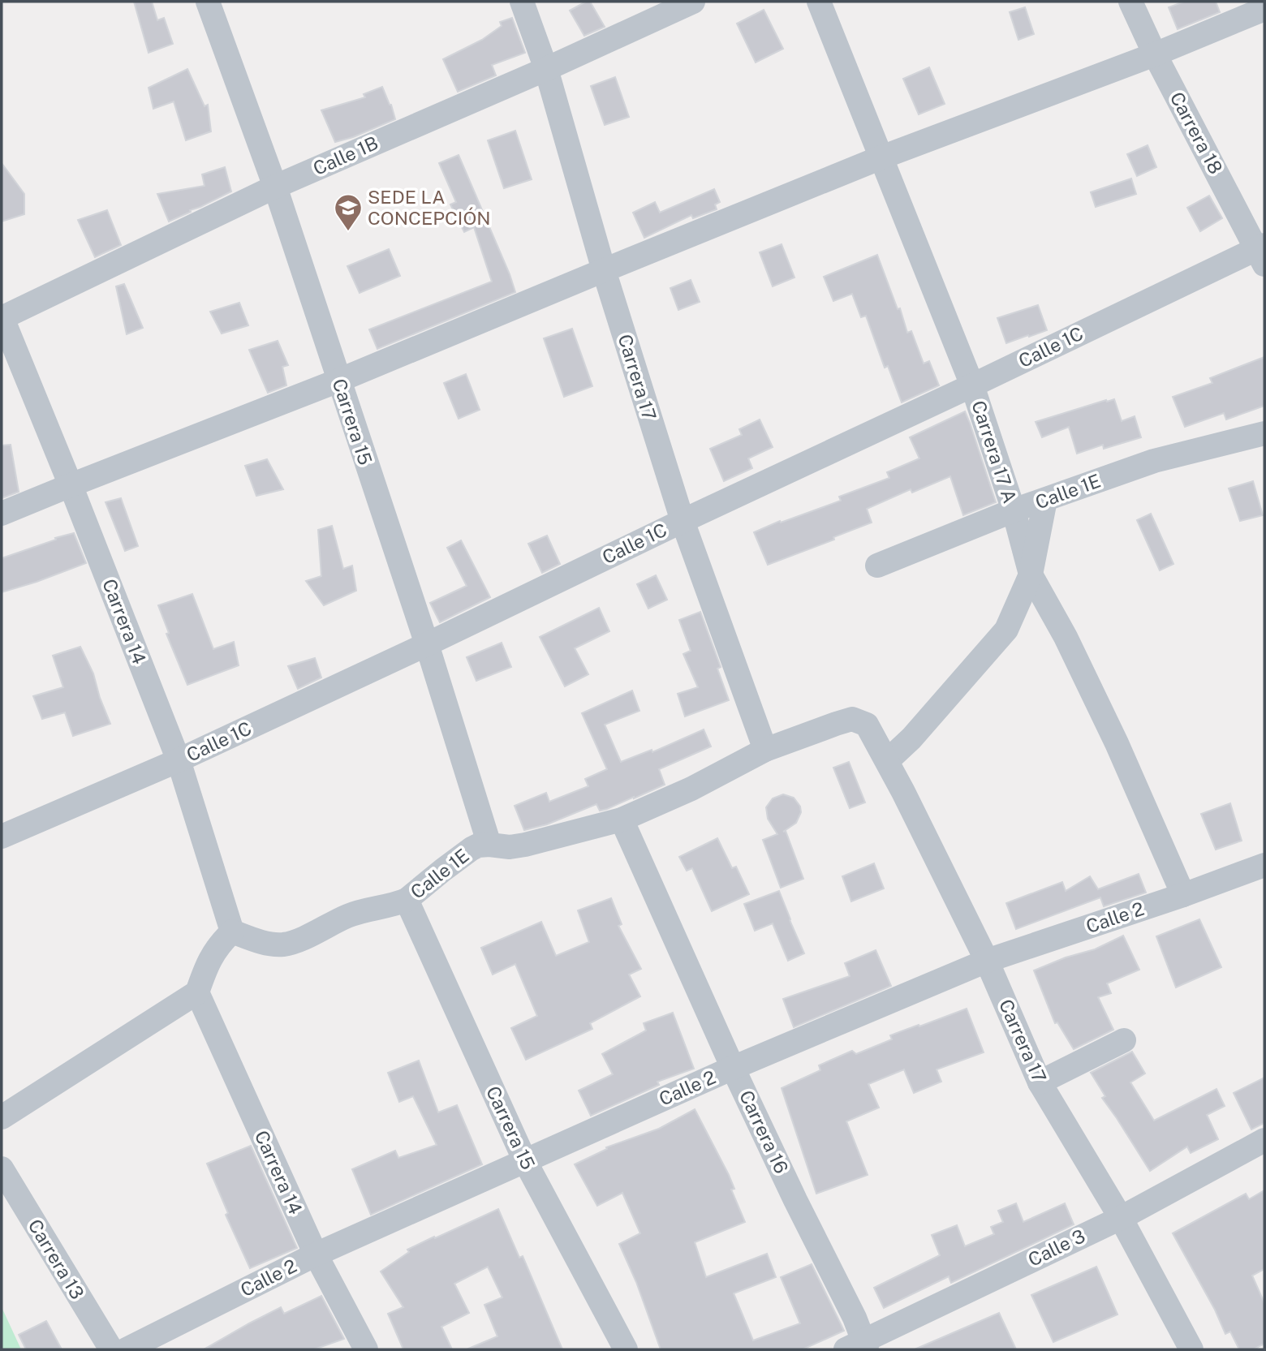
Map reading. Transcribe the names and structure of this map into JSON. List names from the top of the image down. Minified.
{"streets":{"street":["Carrera 18","Calle 1B","Calle 1C","Carrera 17","Carrera 15","Carrera 17 A","Calle 1E","Carrera 14","Calle 2","Carrera 16","Calle 3","Carrera 13"]},"crossings":[["Carrera 18","Calle 1C"],["Calle 1B","Carrera 17"],["Calle 1B","Carrera 15"],["Calle 1B","Carrera 14"],["Calle 1C","Carrera 17"],["Calle 1C","Carrera 15"],["Calle 1C","Carrera 17 A"],["Calle 1C","Carrera 14"],["Carrera 17","Calle 1E"],["Carrera 17","Calle 2"],["Carrera 17","Calle 3"],["Carrera 15","Calle 1E"],["Carrera 15","Calle 2"],["Carrera 17 A","Calle 1E"],["Carrera 17 A","Calle 2"],["Calle 1E","Carrera 14"],["Calle 1E","Carrera 16"],["Carrera 14","Calle 2"],["Calle 2","Carrera 16"],["Carrera 16","Calle 3"]],"places":{"school or university":["SEDE LA CONCEPCIÓN"]}}
